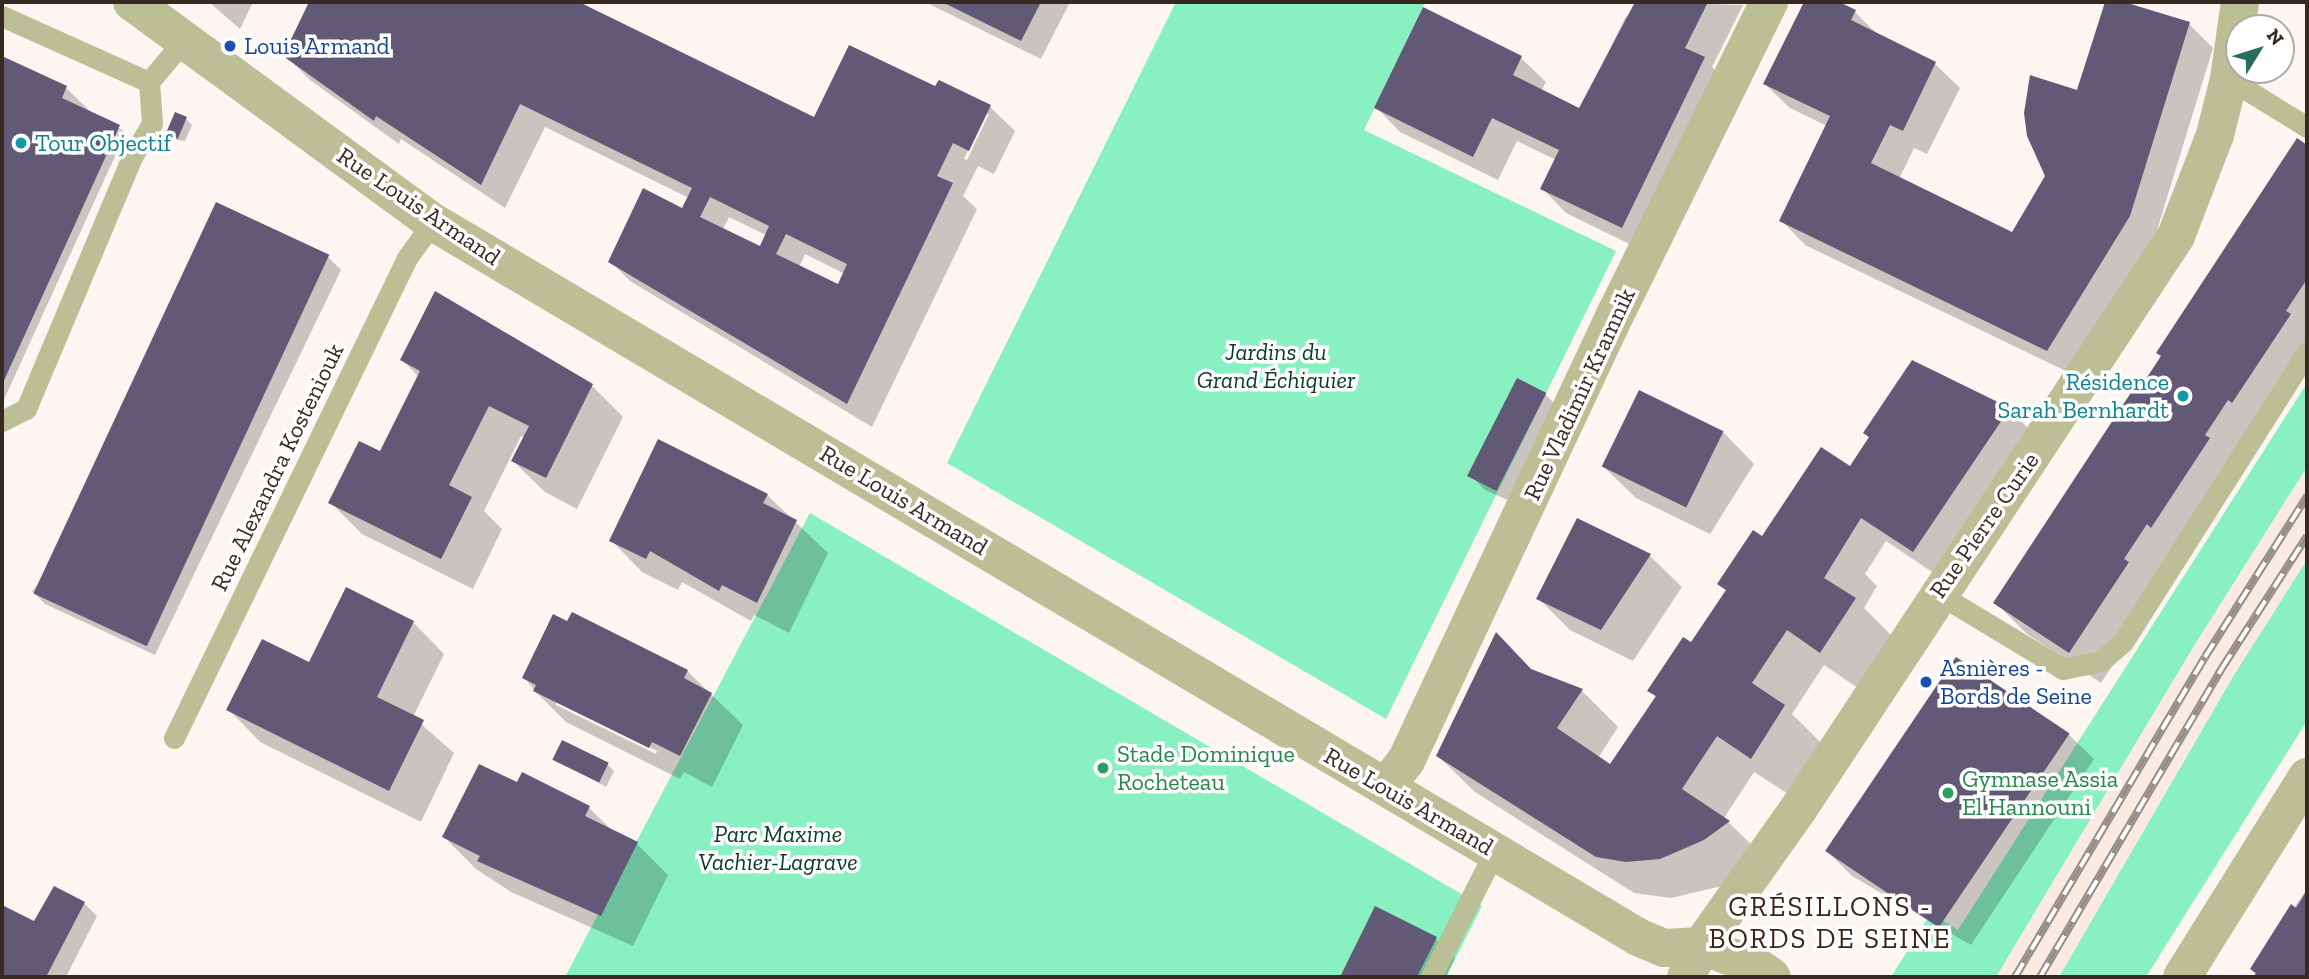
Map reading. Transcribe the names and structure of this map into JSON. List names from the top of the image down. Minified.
{"streets":{"street":["Rue Louis Armand","Rue Vladimir Kramnik","Rue Pierre Curie"],"lane":["Rue Alexandra Kosteniouk"]},"crossings":[["Rue Louis Armand","Rue Vladimir Kramnik"],["Rue Louis Armand","Rue Alexandra Kosteniouk"],["Rue Louis Armand","Rue Pierre Curie"]],"districts":["GRÉSILLONS - BORDS DE SEINE"],"parks":["Jardins du Grand Échiquier","Parc Maxime Vachier-Lagrave"],"places":["Louis Armand","Tour Objectif","Résidence Sarah Bernhardt","Asnières - Bords de Seine","Stade Dominique Rocheteau","Gymnase Assia El Hannouni"],"north":"top right"}
